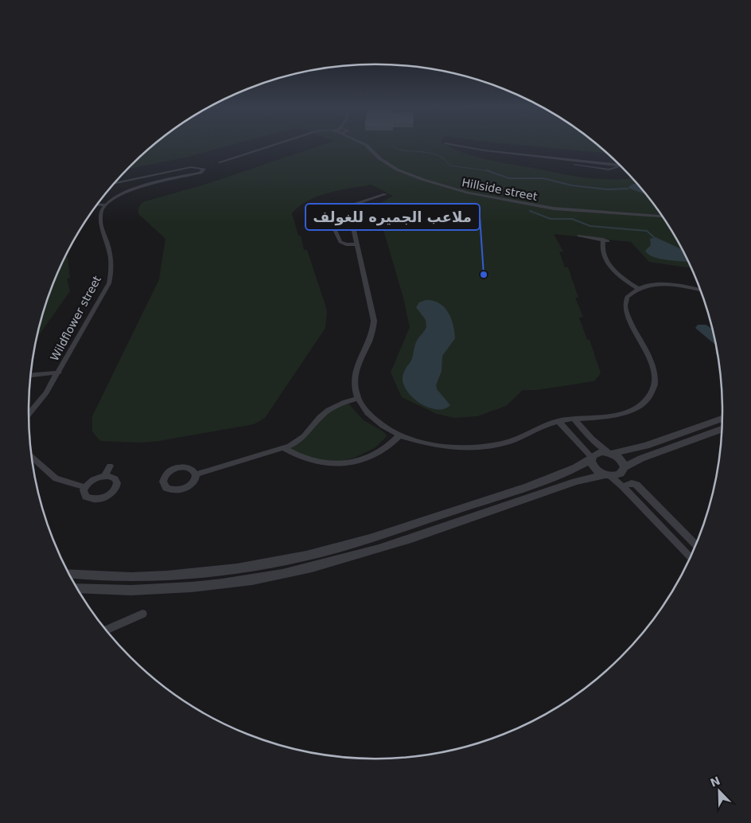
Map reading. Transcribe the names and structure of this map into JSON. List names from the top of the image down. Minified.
{"streets":{"street":["Hillside street","Wildflower street"]},"places":["ملاعب الجميره للغولف"],"north":"top left"}
